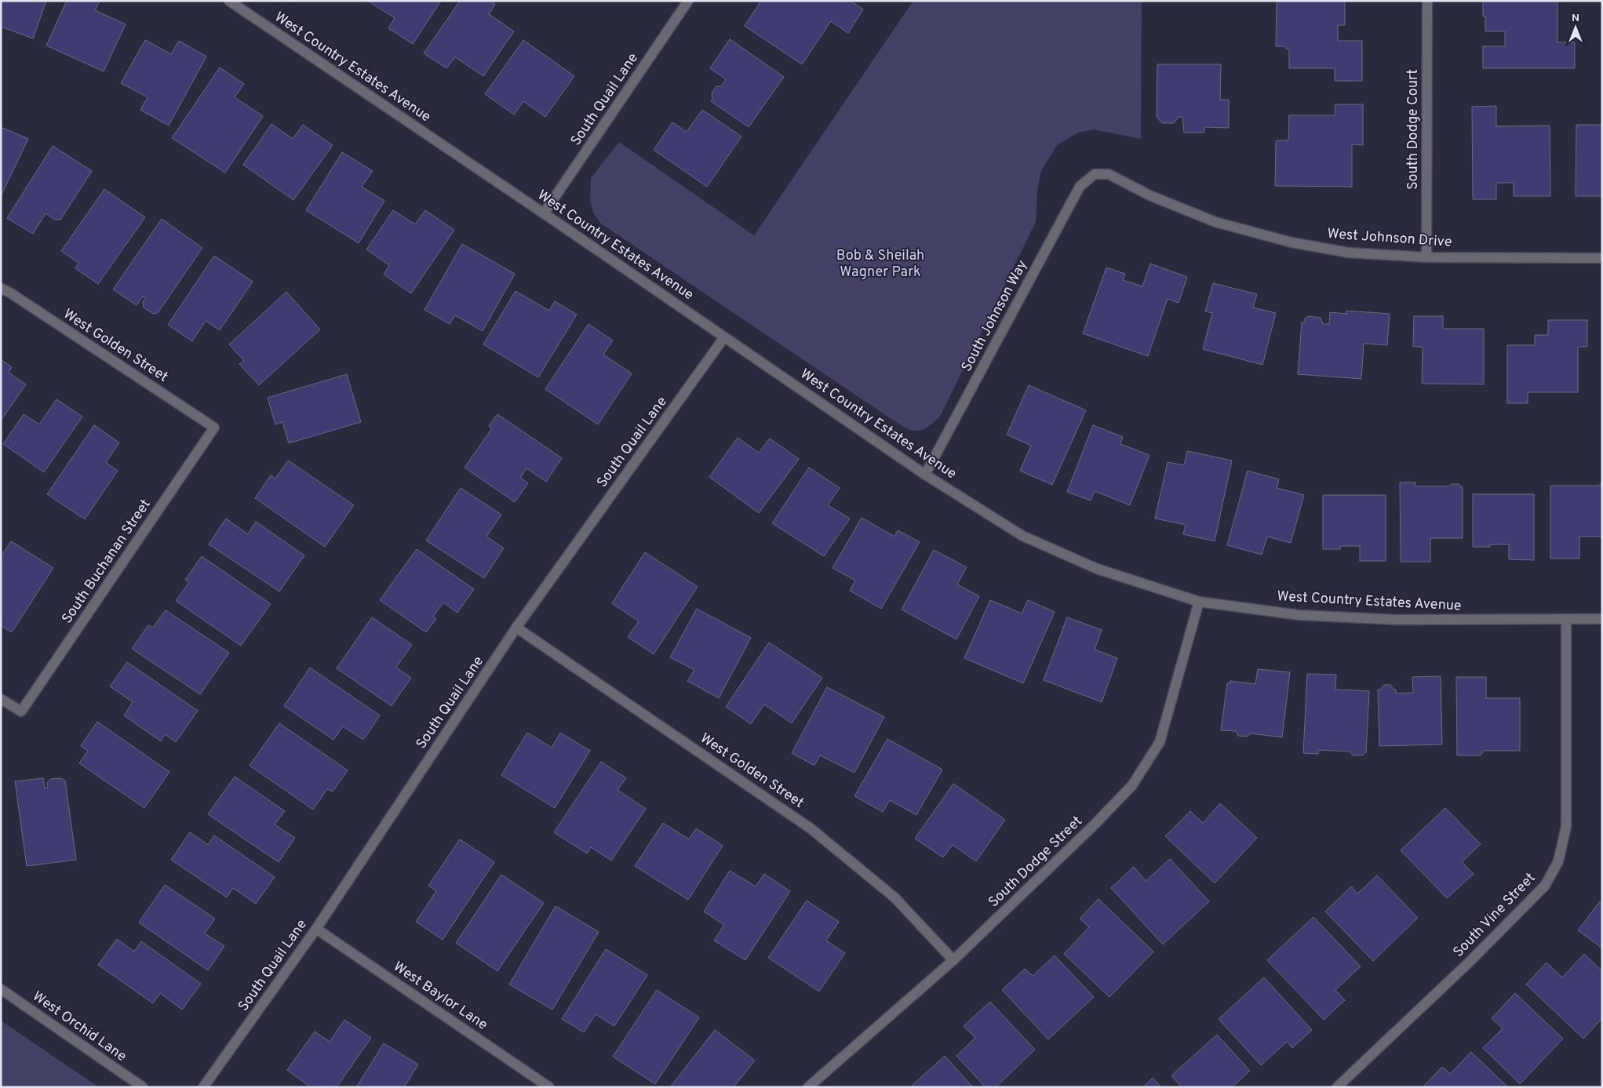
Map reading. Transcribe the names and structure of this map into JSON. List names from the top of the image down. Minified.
{"streets":{"street":["West Country Estates Avenue","South Quail Lane","South Dodge Court","West Johnson Drive","South Johnson Way","West Golden Street","South Buchanan Street","South Dodge Street","South Vine Street","West Baylor Lane","West Orchid Lane"]},"crossings":[["West Country Estates Avenue","South Quail Lane"],["West Country Estates Avenue","South Johnson Way"],["West Country Estates Avenue","South Dodge Street"],["West Country Estates Avenue","South Vine Street"],["South Quail Lane","West Golden Street"],["South Quail Lane","West Baylor Lane"],["South Dodge Court","West Johnson Drive"],["West Johnson Drive","South Johnson Way"],["West Golden Street","South Buchanan Street"],["West Golden Street","South Dodge Street"]],"parks":["Bob & Sheilah Wagner Park"],"north":"top"}
